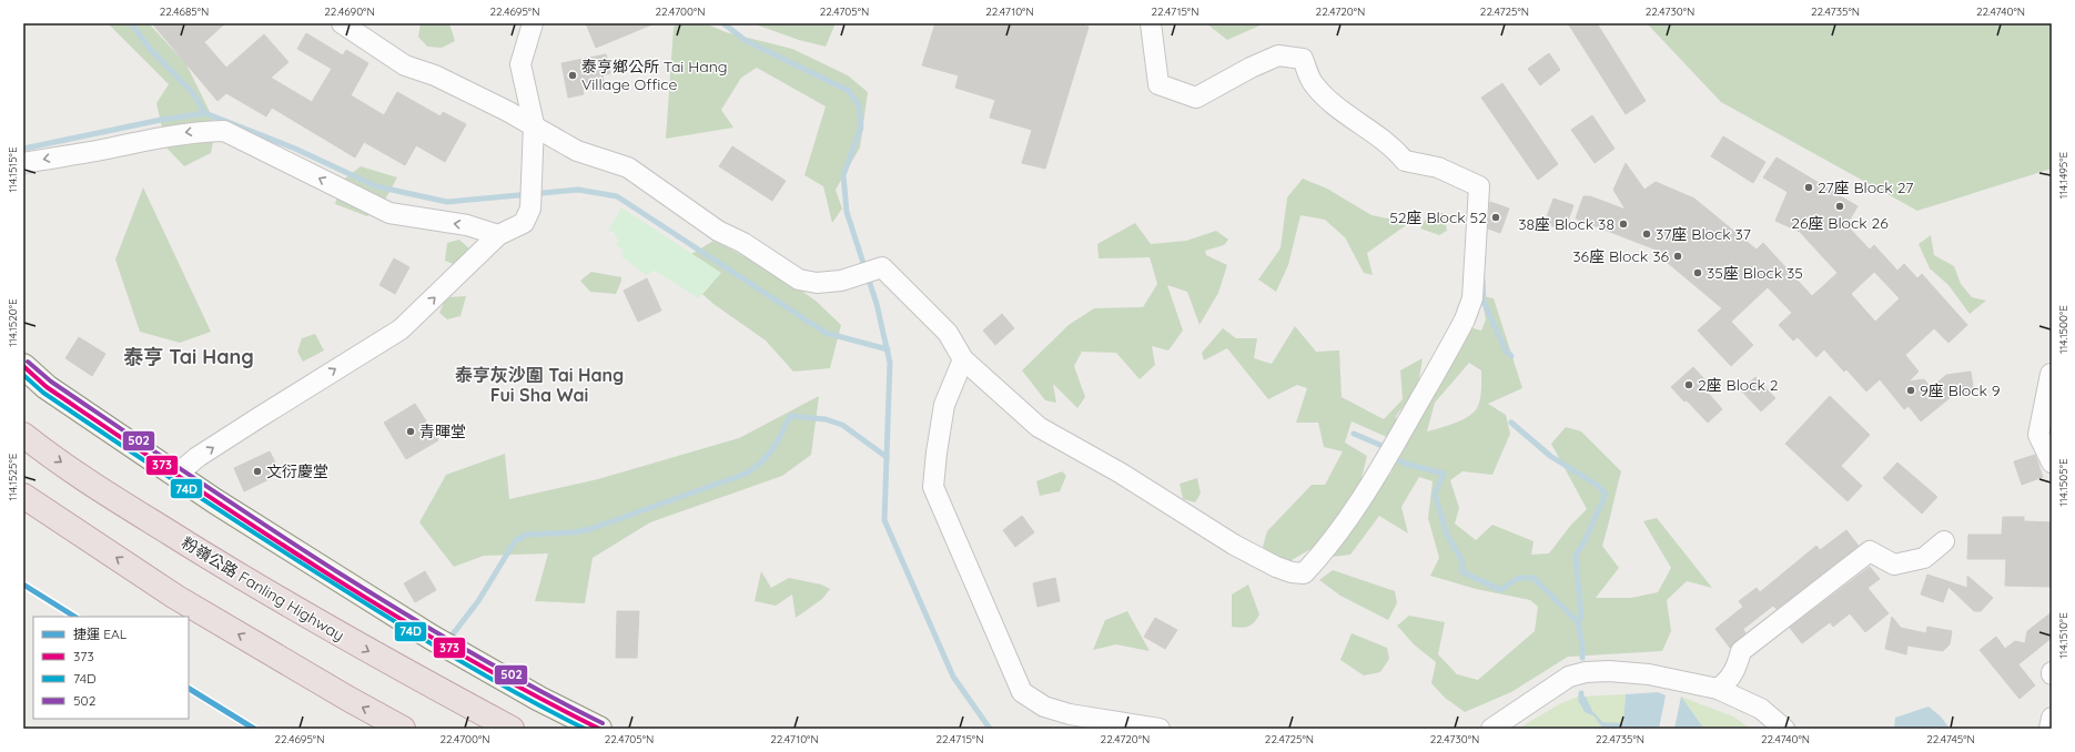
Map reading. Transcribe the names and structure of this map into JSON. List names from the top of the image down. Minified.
{"streets":{"highway":["粉嶺公路 Fanling Highway"]},"districts":["泰亨 Tai Hang","泰亨灰沙圍 Tai Hang Fui Sha Wai"],"places":["泰亨鄉公所 Tai Hang Village Office","27座 Block 27","26座 Block 26","52座 Block 52","38座 Block 38","37座 Block 37","36座 Block 36","35座 Block 35","2座 Block 2","9座 Block 9","青暉堂","文衍慶堂"],"lines":["transit line 502","transit line 373","transit line 74D","metro line EAL"],"legend":["捷運 EAL","373","74D","502"],"coordinates":["22.4685°N","22.4690°N","22.4695°N","22.4700°N","22.4705°N","22.4710°N","22.4715°N","22.4720°N","22.4725°N","22.4730°N","22.4735°N","22.4740°N","114.1515°E","114.1495°E","114.1520°E","114.1500°E","114.1525°E","114.1505°E","114.1510°E","22.4745°N"]}
